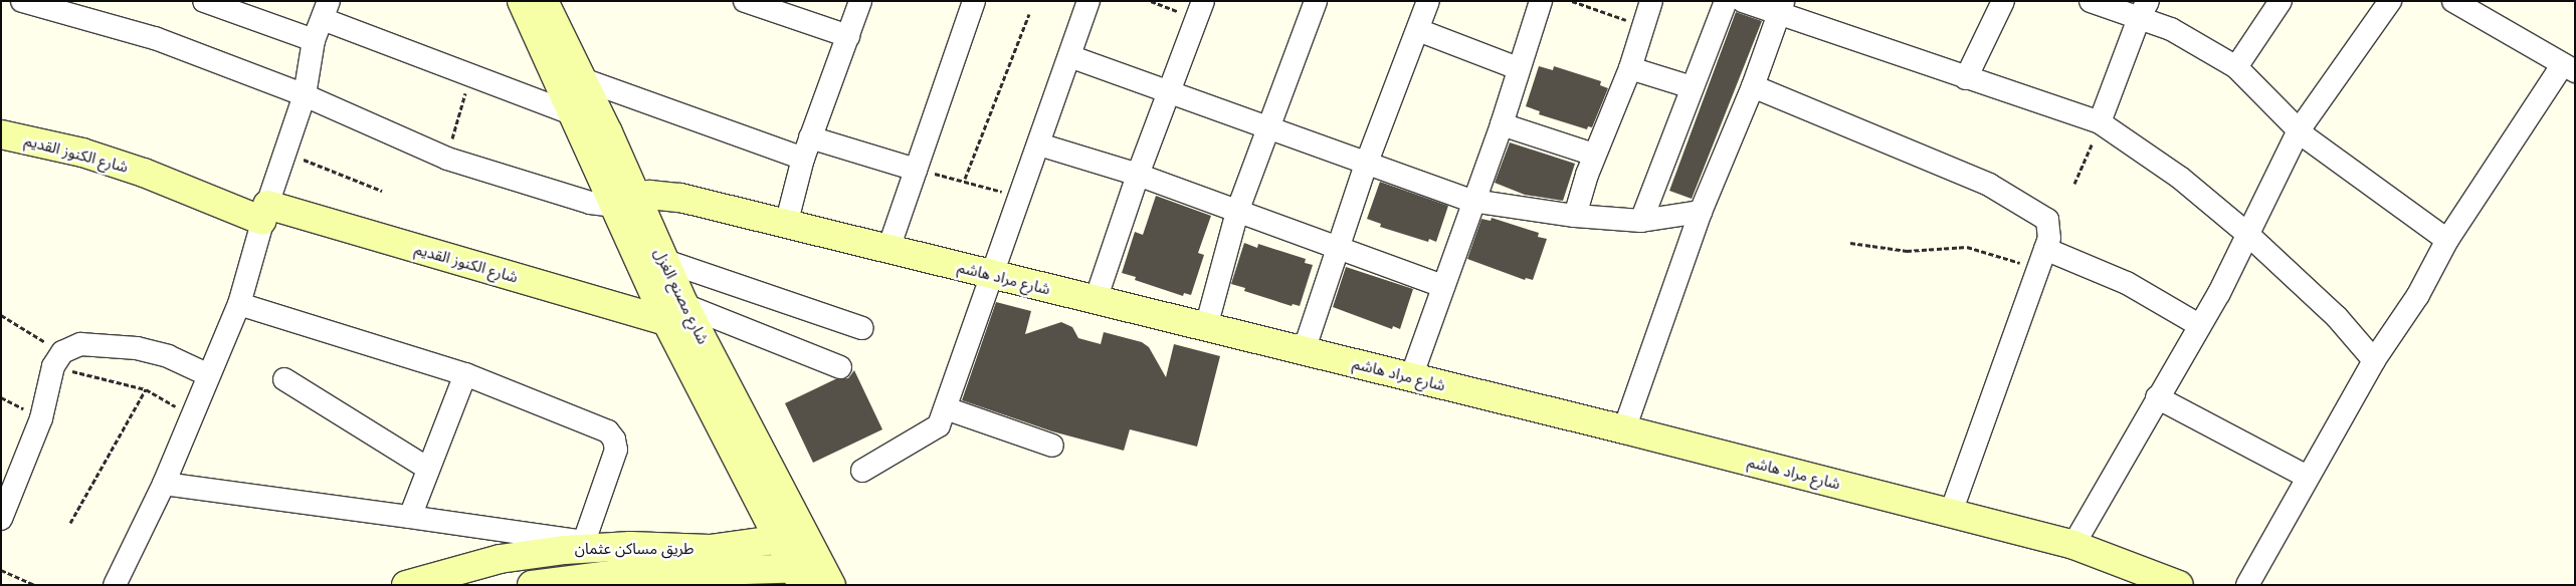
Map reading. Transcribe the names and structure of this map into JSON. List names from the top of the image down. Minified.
{"streets":{"street":["شارع الكنوز القديم","شارع مراد هاشم","شارع مصنع الغزل","طريق مساكن عثمان"]},"crossings":[["شارع الكنوز القديم","شارع مصنع الغزل"],["شارع مراد هاشم","شارع مصنع الغزل"],["شارع مصنع الغزل","طريق مساكن عثمان"]]}
